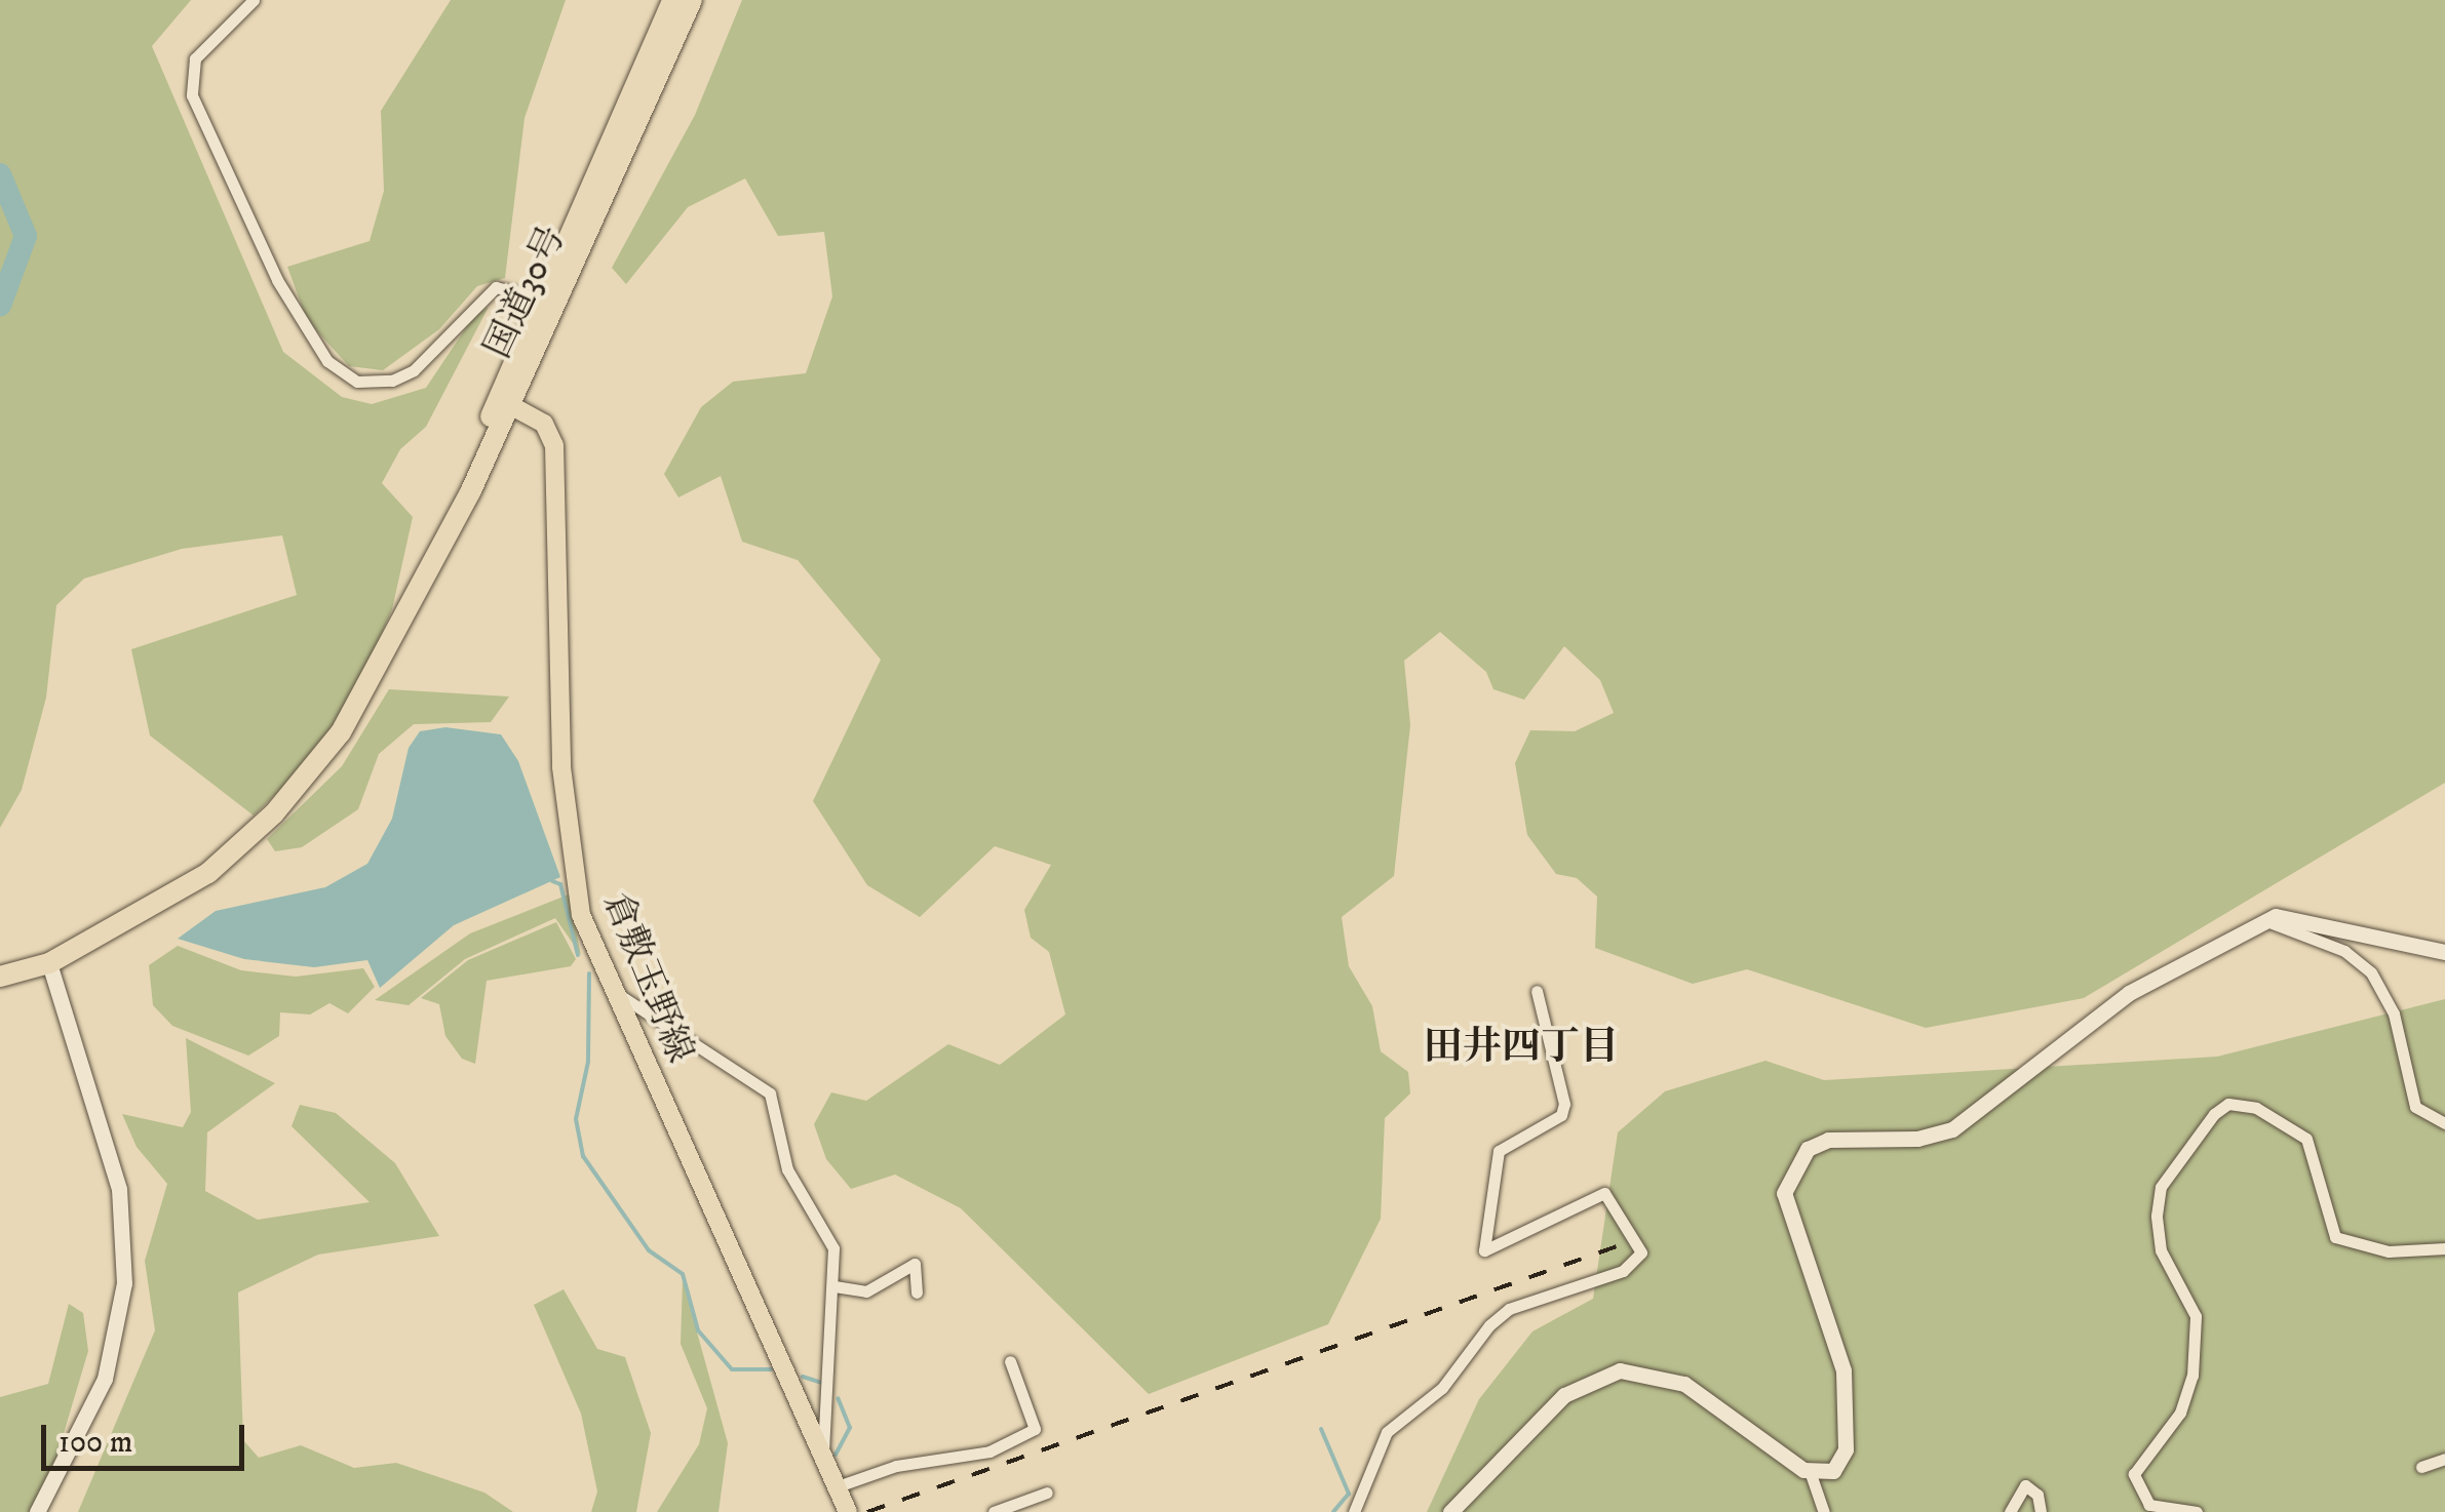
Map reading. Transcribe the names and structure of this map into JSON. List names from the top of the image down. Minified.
{"streets":{"highway":["国道30号"],"main road":["倉敷玉野線"]},"crossings":[["国道30号","倉敷玉野線"]],"districts":["田井四丁目"],"scale_bar":"100 m"}
